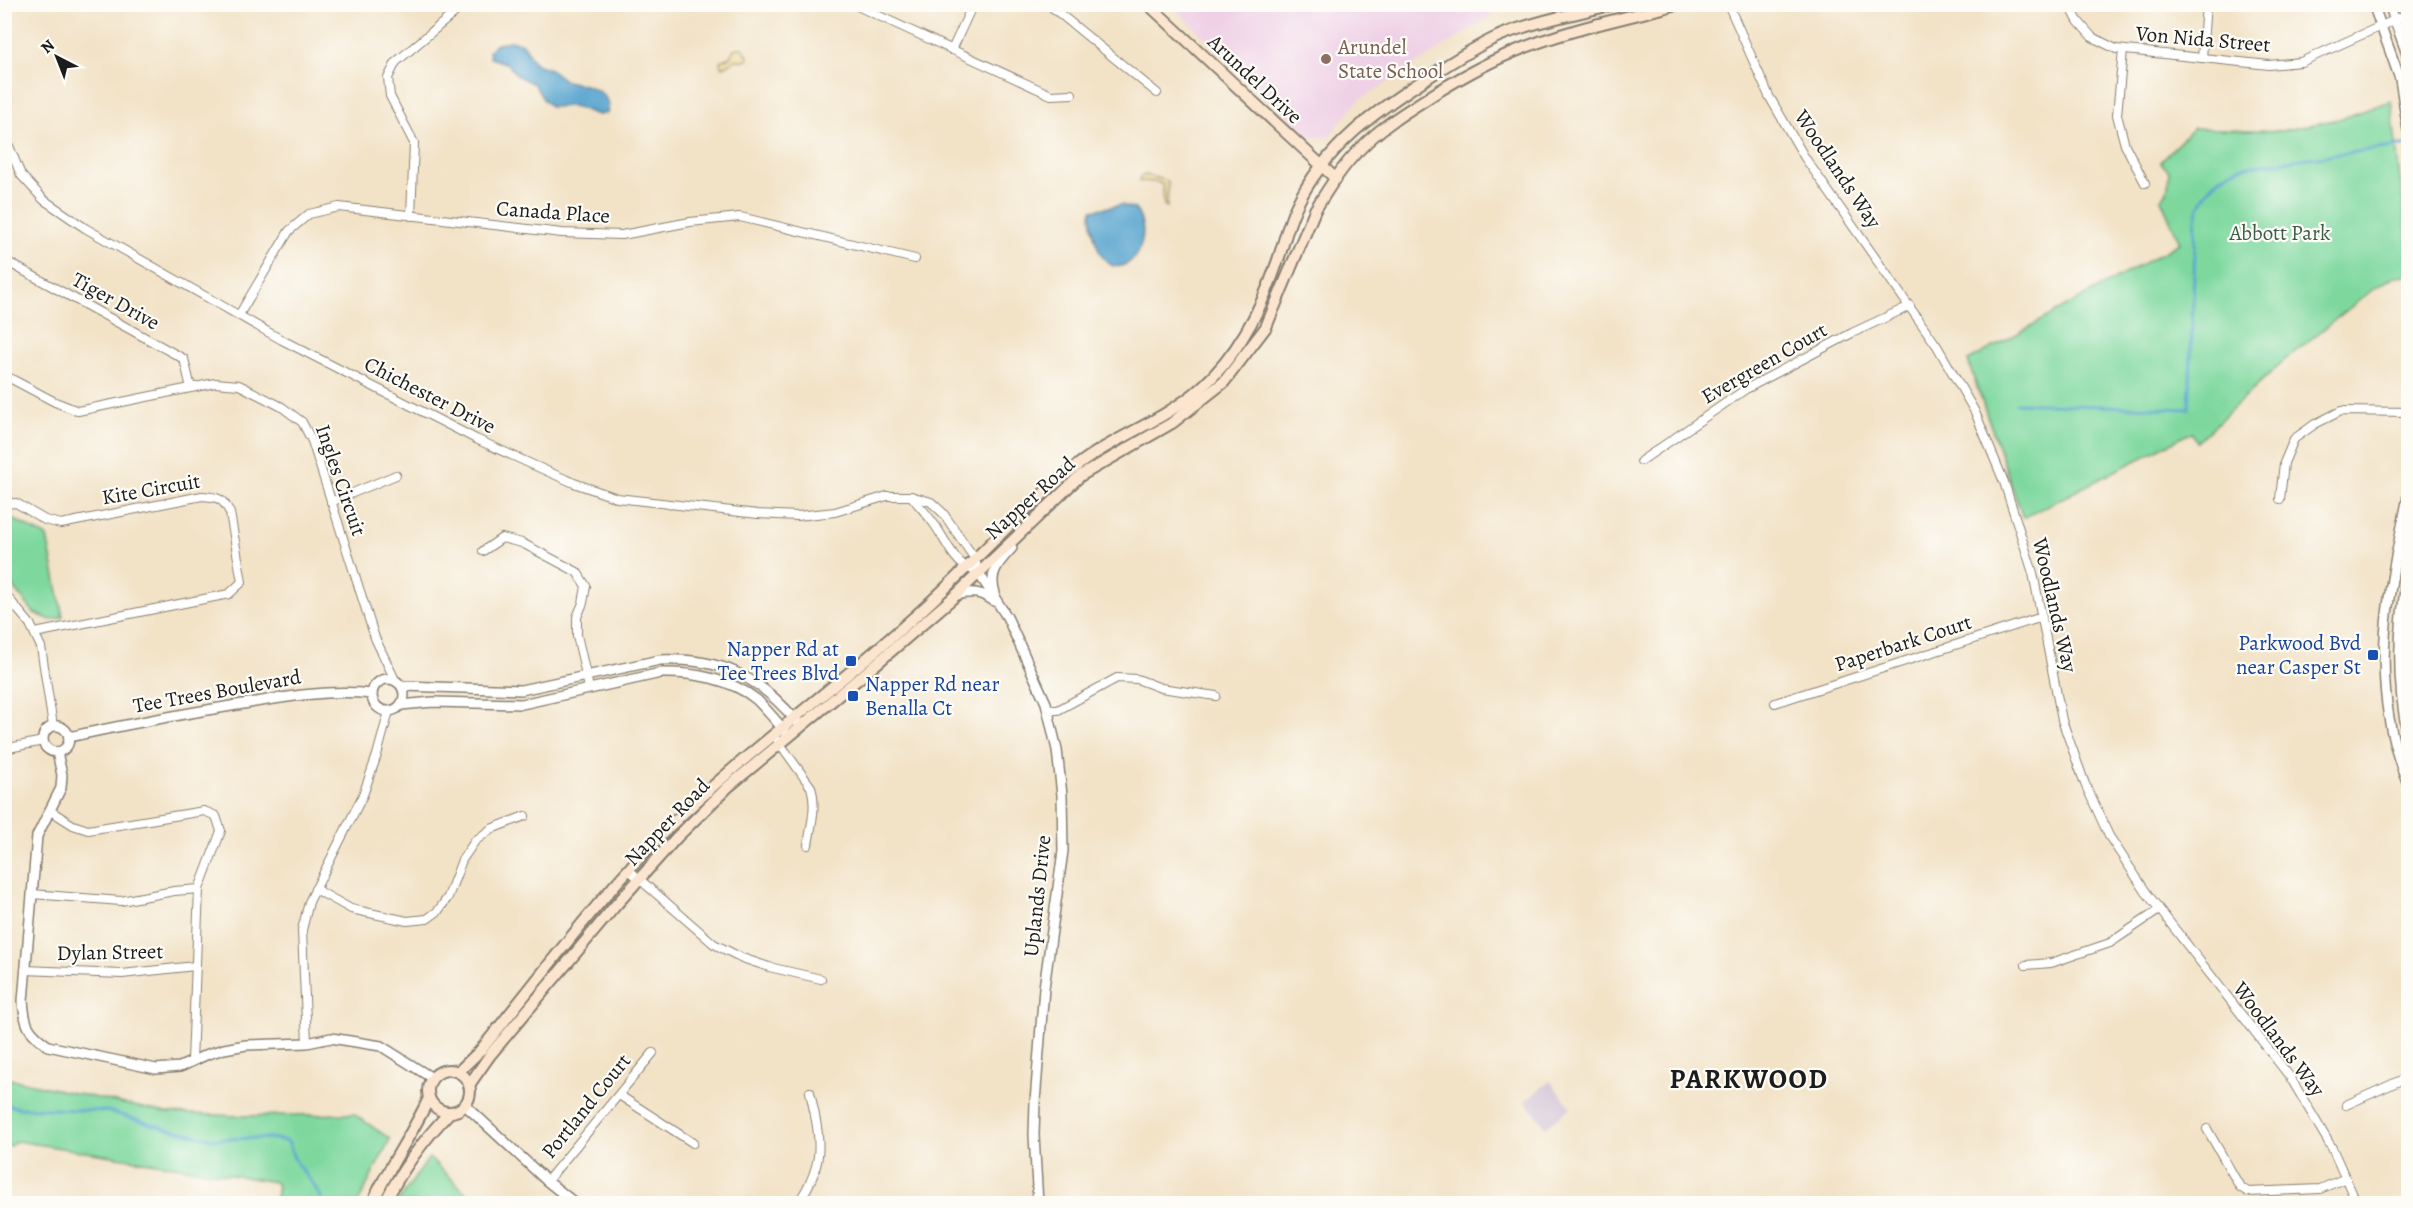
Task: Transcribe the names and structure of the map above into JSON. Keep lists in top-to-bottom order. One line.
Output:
{"streets":{"main road":["Arundel Drive","Napper Road"],"street":["Von Nida Street","Woodlands Way","Canada Place","Tiger Drive","Evergreen Court","Chichester Drive","Ingles Circuit","Kite Circuit","Paperbark Court","Tee Trees Boulevard","Uplands Drive","Dylan Street","Portland Court"]},"crossings":[["Arundel Drive","Napper Road"],["Woodlands Way","Evergreen Court"],["Woodlands Way","Paperbark Court"],["Canada Place","Chichester Drive"],["Tiger Drive","Ingles Circuit"],["Chichester Drive","Napper Road"],["Chichester Drive","Uplands Drive"],["Ingles Circuit","Tee Trees Boulevard"],["Napper Road","Uplands Drive"]],"districts":["PARKWOOD"],"parks":["Abbott Park"],"places":{"other":["Arundel State School"],"transit":["Parkwood Bvd near Casper St","Napper Rd at Tee Trees Blvd","Napper Rd near Benalla Ct"]},"north":"top left"}
